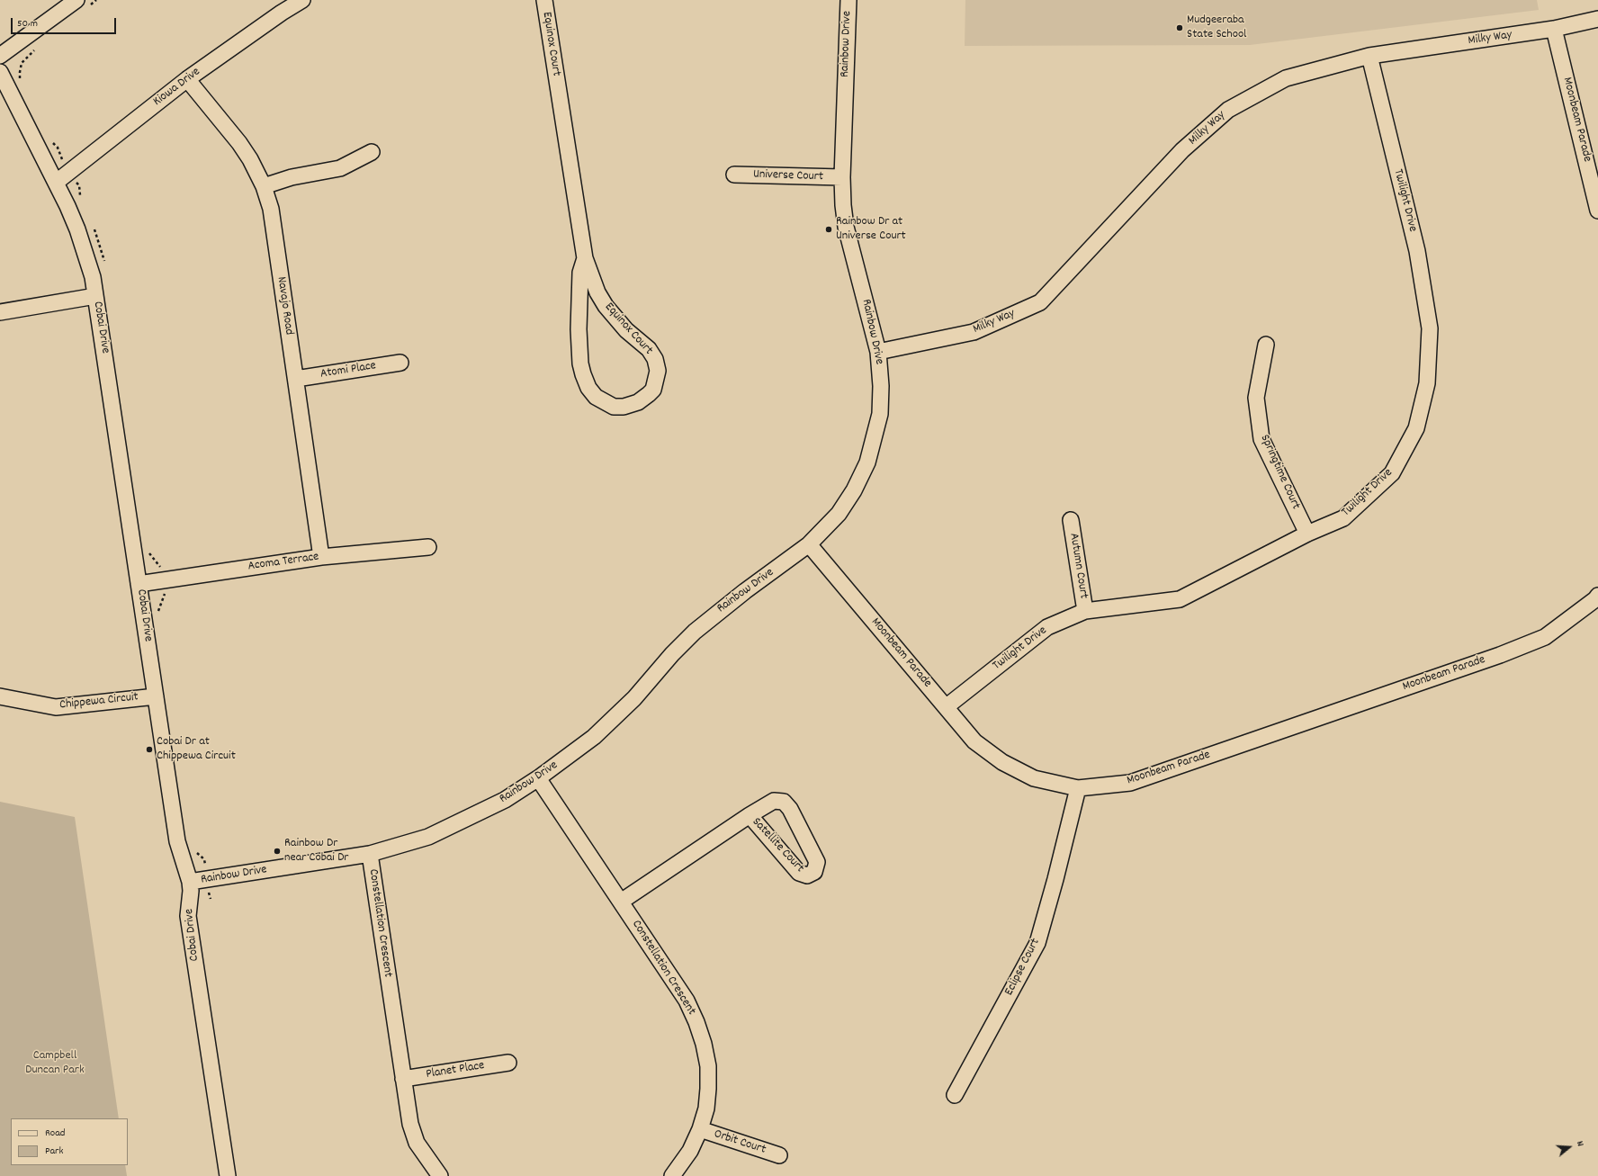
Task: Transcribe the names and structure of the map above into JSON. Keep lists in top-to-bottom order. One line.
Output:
{"streets":{"street":["Milky Way","Equinox Court","Rainbow Drive","Kiowa Drive","Moonbeam Parade","Universe Court","Twilight Drive","Navajo Road","Cobai Drive","Atomi Place","Springtime Court","Acoma Terrace","Autumn Court","Chippewa Circuit","Satellite Court","Constellation Crescent","Eclipse Court","Planet Place","Orbit Court"]},"crossings":[["Milky Way","Rainbow Drive"],["Milky Way","Moonbeam Parade"],["Milky Way","Twilight Drive"],["Rainbow Drive","Moonbeam Parade"],["Rainbow Drive","Universe Court"],["Rainbow Drive","Cobai Drive"],["Rainbow Drive","Constellation Crescent"],["Kiowa Drive","Navajo Road"],["Kiowa Drive","Cobai Drive"],["Moonbeam Parade","Twilight Drive"],["Moonbeam Parade","Eclipse Court"],["Twilight Drive","Springtime Court"],["Twilight Drive","Autumn Court"],["Navajo Road","Atomi Place"],["Navajo Road","Acoma Terrace"],["Cobai Drive","Acoma Terrace"],["Cobai Drive","Chippewa Circuit"],["Satellite Court","Constellation Crescent"],["Constellation Crescent","Planet Place"],["Constellation Crescent","Orbit Court"]],"parks":["Campbell Duncan Park"],"places":["Mudgeeraba State School","Rainbow Dr at Universe Court","Cobai Dr at Chippewa Circuit","Rainbow Dr near Cobai Dr"],"legend":["Road","Park"],"scale_bar":"50 m","north":"right"}
